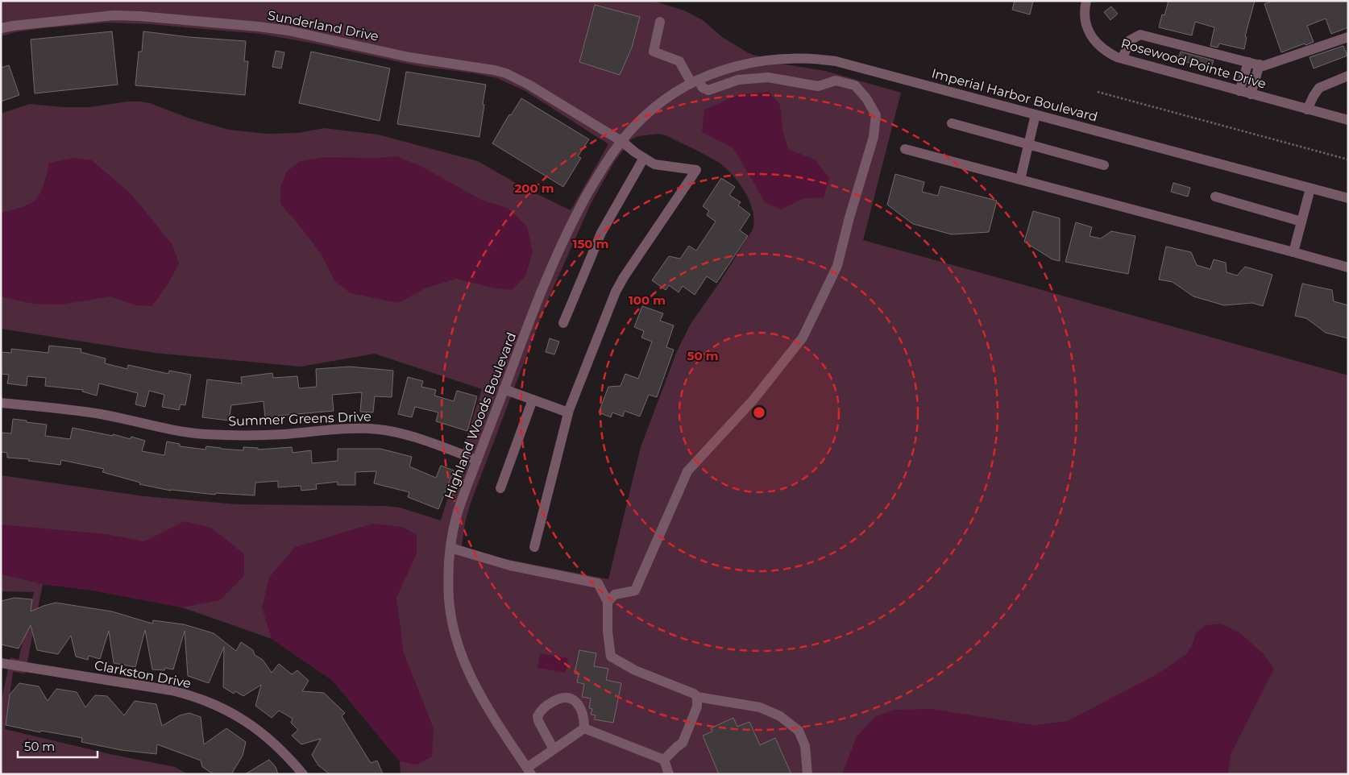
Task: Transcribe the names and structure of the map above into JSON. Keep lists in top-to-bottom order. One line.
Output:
{"streets":{"street":["Sunderland Drive","Rosewood Pointe Drive","Imperial Harbor Boulevard","Highland Woods Boulevard","Summer Greens Drive","Clarkston Drive"]},"crossings":[["Sunderland Drive","Highland Woods Boulevard"],["Imperial Harbor Boulevard","Highland Woods Boulevard"],["Highland Woods Boulevard","Summer Greens Drive"]],"scale_bar":"50 m","rings":["200 m","150 m","100 m","50 m"]}
